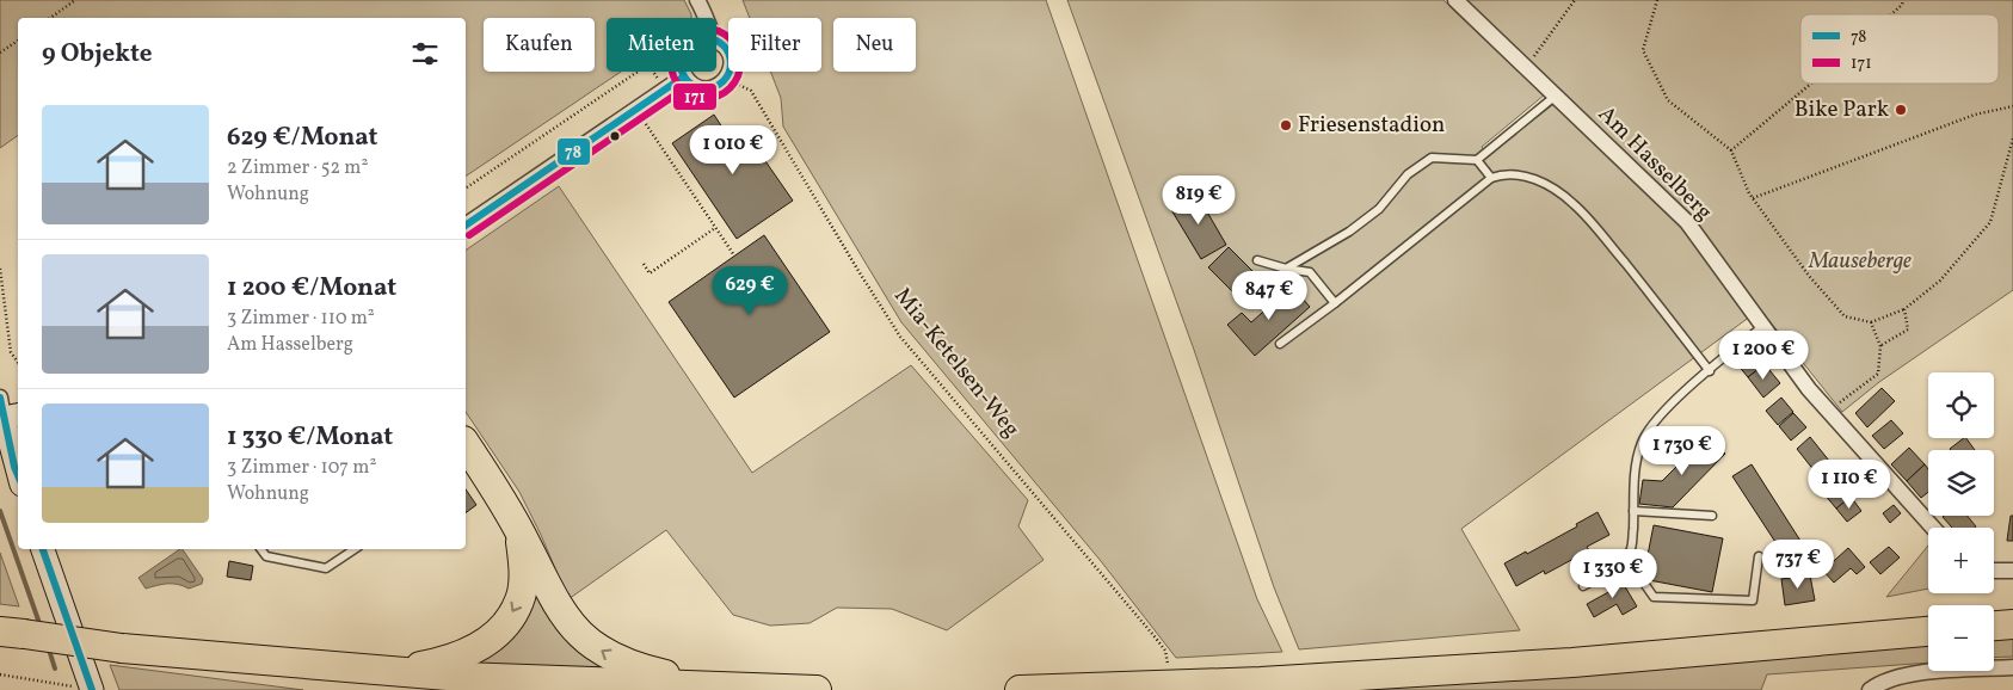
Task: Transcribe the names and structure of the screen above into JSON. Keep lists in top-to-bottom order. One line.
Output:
{"streets":{"street":["Am Hasselberg"],"path":["Mia-Ketelsen-Weg"]},"parks":["Mauseberge"],"places":["Bike Park","Friesenstadion"],"lines":["transit line 171","transit line 78"],"legend":["78","171"],"page":{"chip":["Kaufen","Mieten","Filter","Neu"],"heading":"9 Objekte","list":[{"name":"629 €/Monat","note":"2 Zimmer · 52 m² · Wohnung"},{"name":"1 200 €/Monat","note":"3 Zimmer · 110 m² · Am Hasselberg"},{"name":"1 330 €/Monat","note":"3 Zimmer · 107 m² · Wohnung"}],"price":["1 010 €","819 €","629 €","847 €","1 200 €","1 730 €","1 110 €","737 €","1 330 €"],"map_buttons":["+","−"]}}
